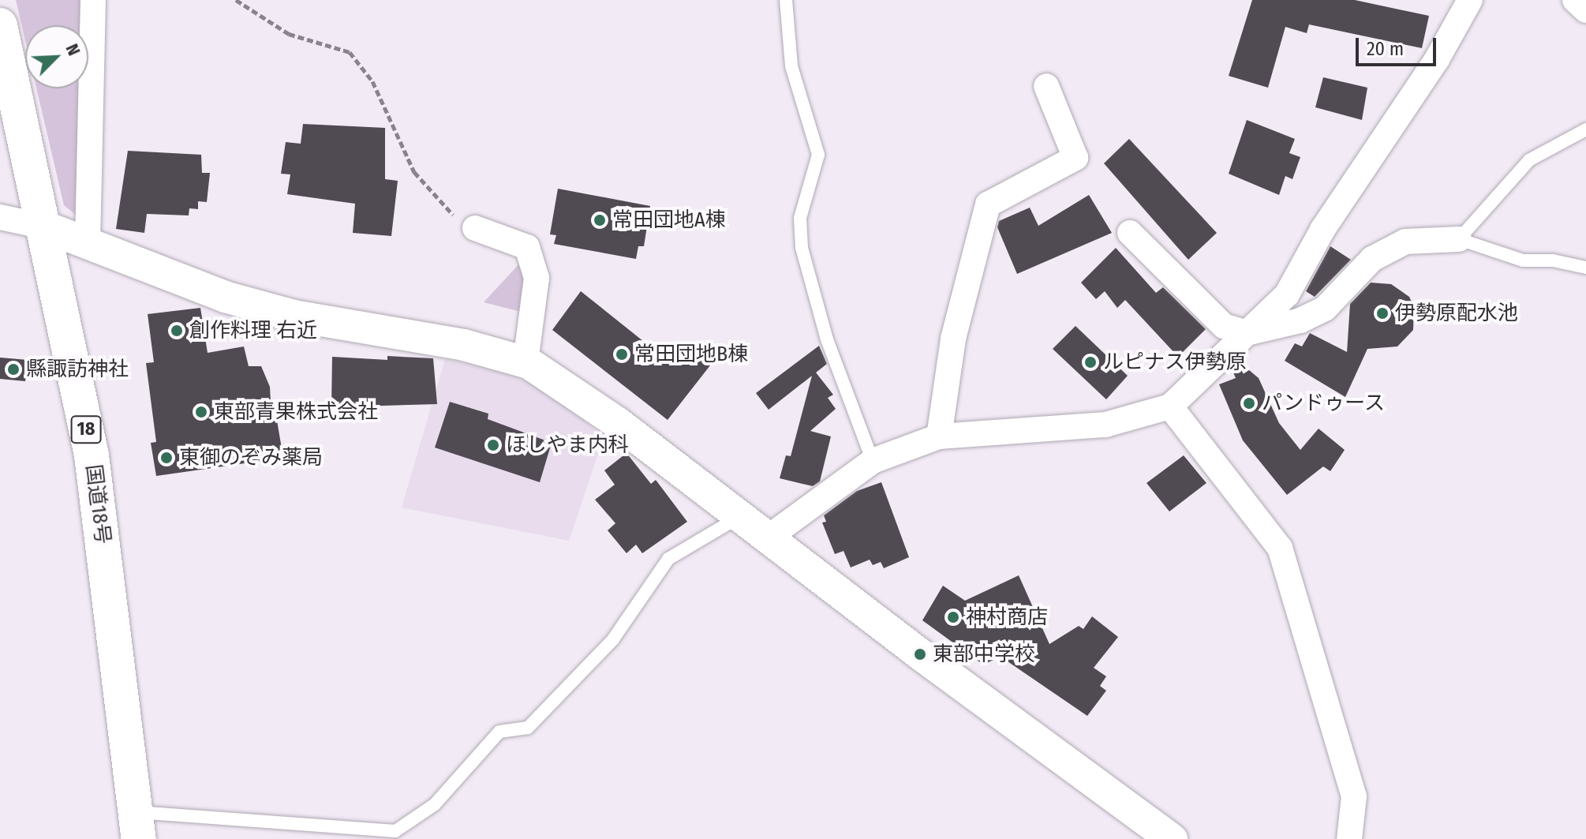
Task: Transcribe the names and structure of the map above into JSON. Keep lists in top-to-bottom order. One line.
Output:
{"streets":{"highway":["18","国道18号"]},"places":["常田団地A棟","伊勢原配水池","創作料理 右近","常田団地B棟","ルピナス伊勢原","縣諏訪神社","パンドゥース","東部青果株式会社","ほしやま内科","東御のぞみ薬局","神村商店","東部中学校"],"scale_bar":"20 m","north":"top right"}
